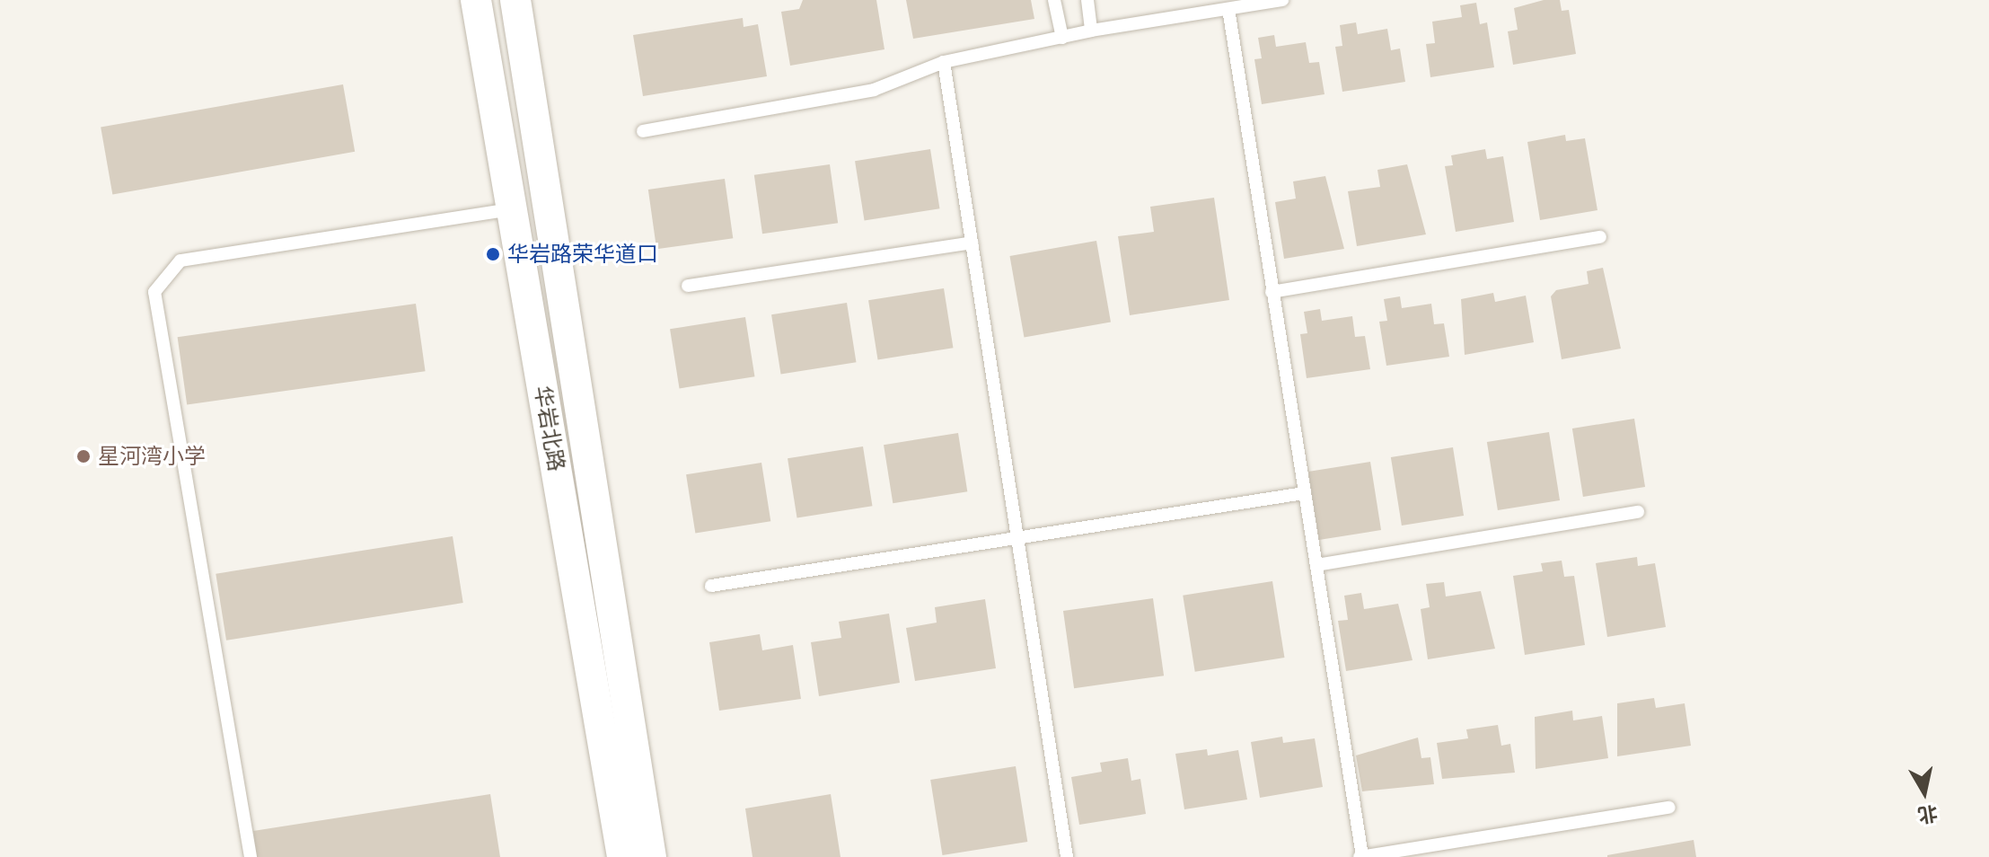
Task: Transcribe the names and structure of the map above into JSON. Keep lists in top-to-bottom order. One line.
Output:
{"streets":{"street":["华岩北路"]},"places":["华岩路荣华道口","星河湾小学"],"north":"bottom"}
